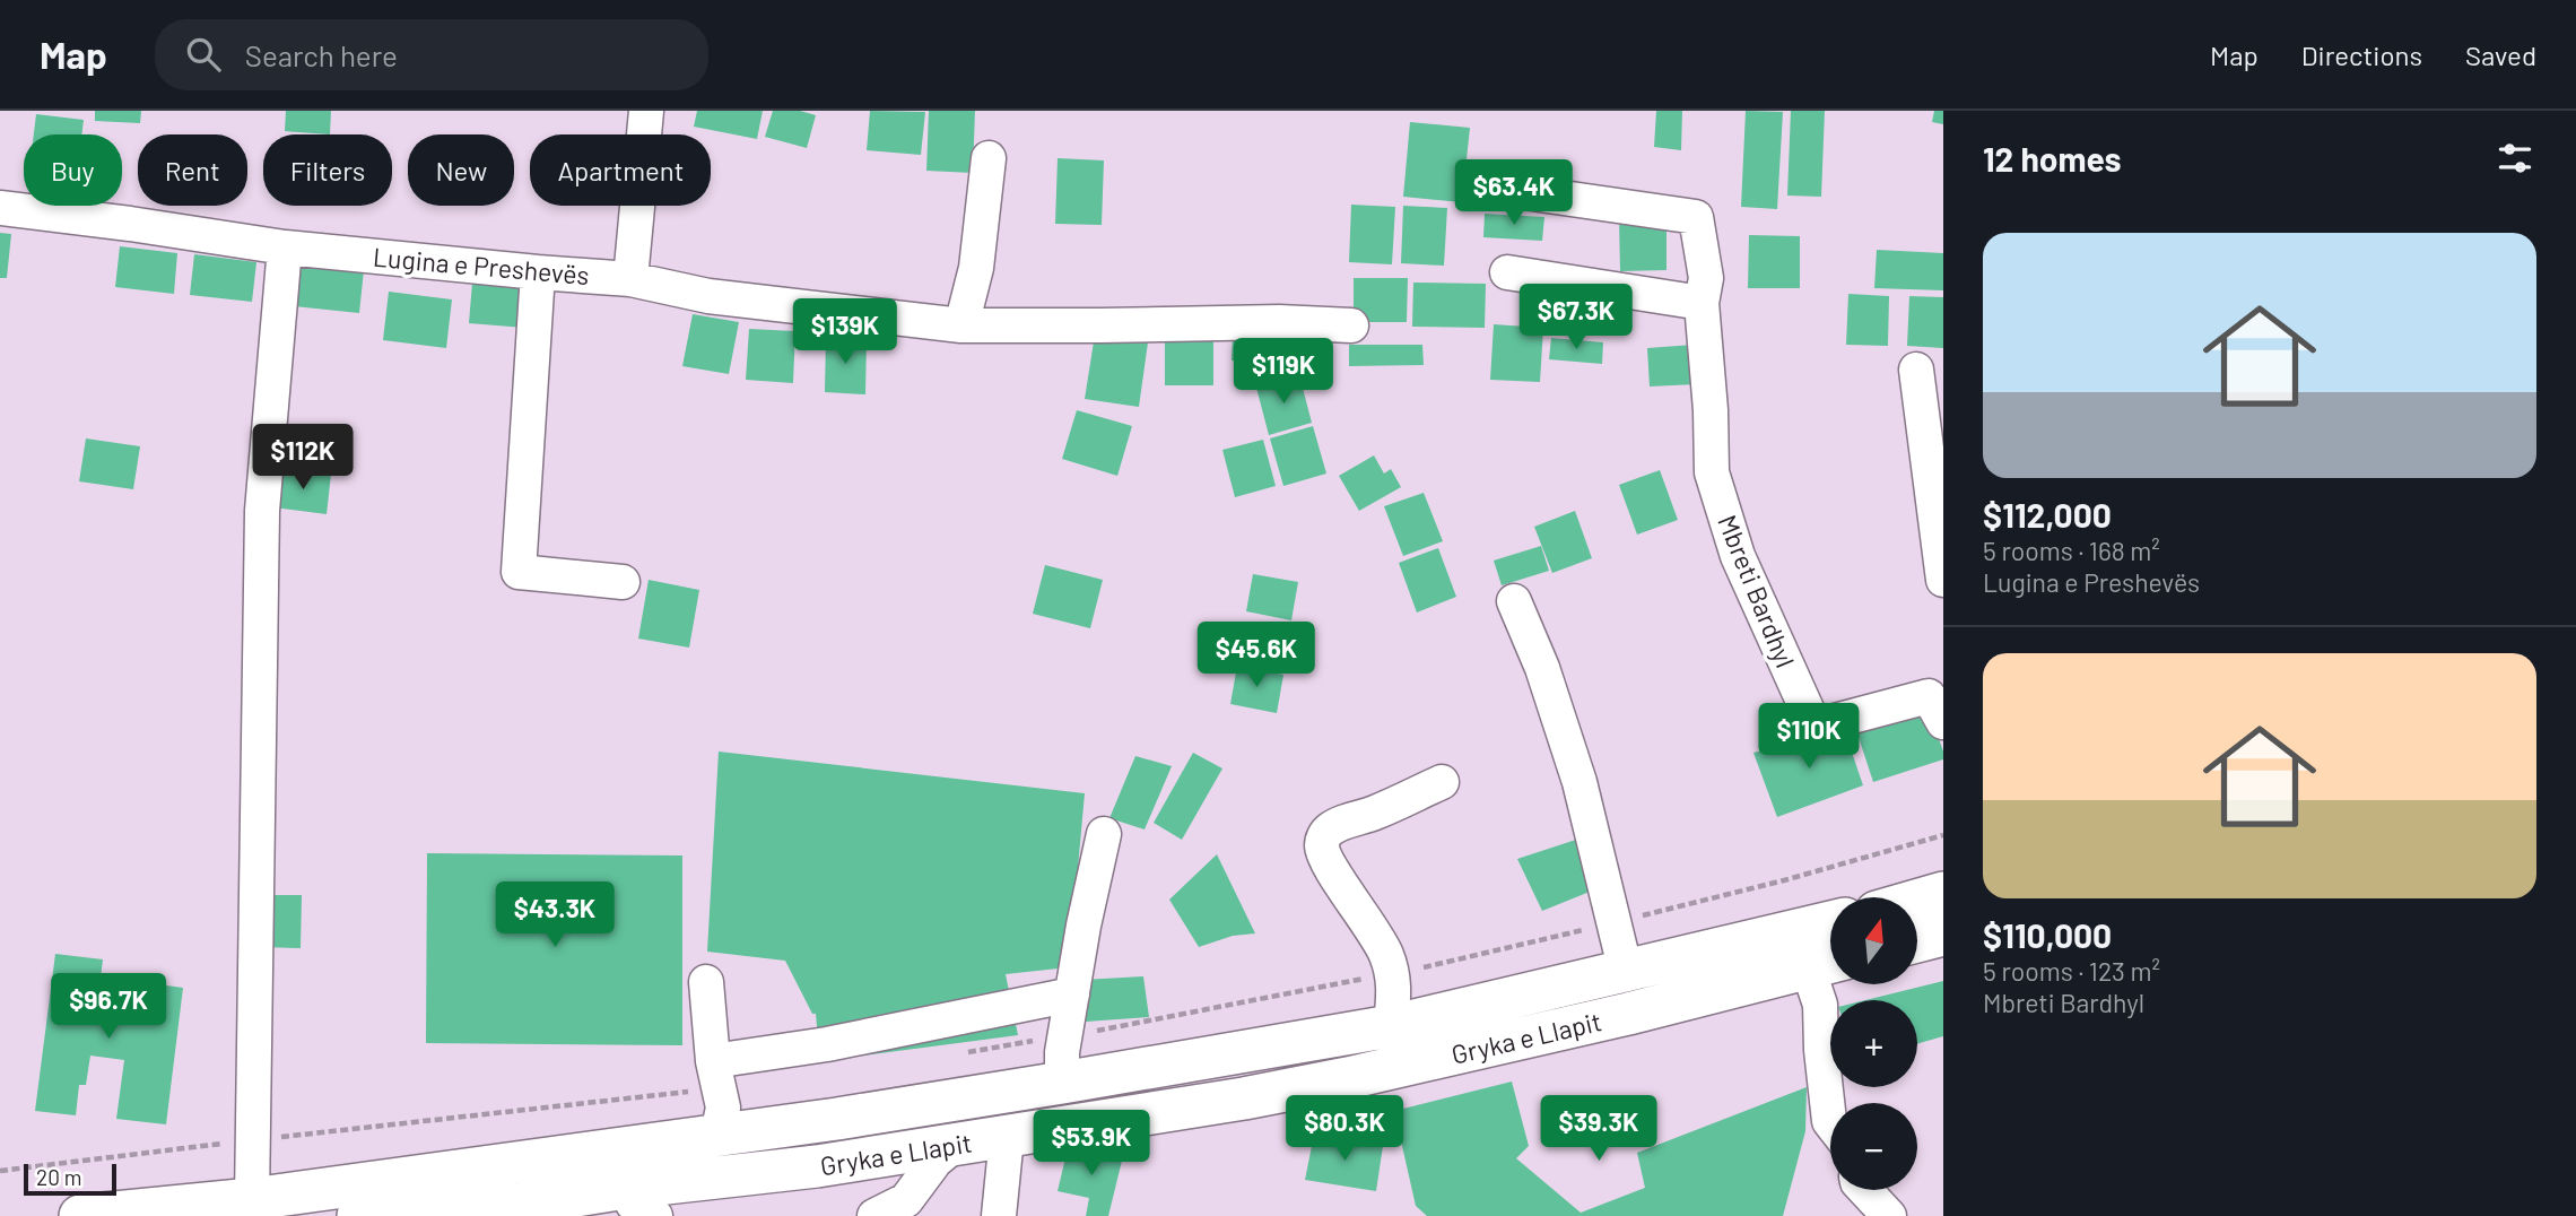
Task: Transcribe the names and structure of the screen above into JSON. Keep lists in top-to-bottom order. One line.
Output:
{"streets":{"main road":["Gryka e Llapit"],"street":["Lugina e Preshevës","Mbreti Bardhyl"]},"scale_bar":"20 m","north":"top","page":{"header":"Map","search":"Search here","nav":["Map","Directions","Saved"],"heading":"12 homes","chip":["Buy","Rent","Filters","New","Apartment"],"price":["$63.4K","$67.3K","$139K","$119K","$112K","$45.6K","$110K","$43.3K","$96.7K","$80.3K","$39.3K","$53.9K"],"list":[{"name":"$112,000","note":"5 rooms · 168 m² · Lugina e Preshevës"},{"name":"$110,000","note":"5 rooms · 123 m² · Mbreti Bardhyl"}],"map_buttons":["+","−"],"scale":"20 m"}}
